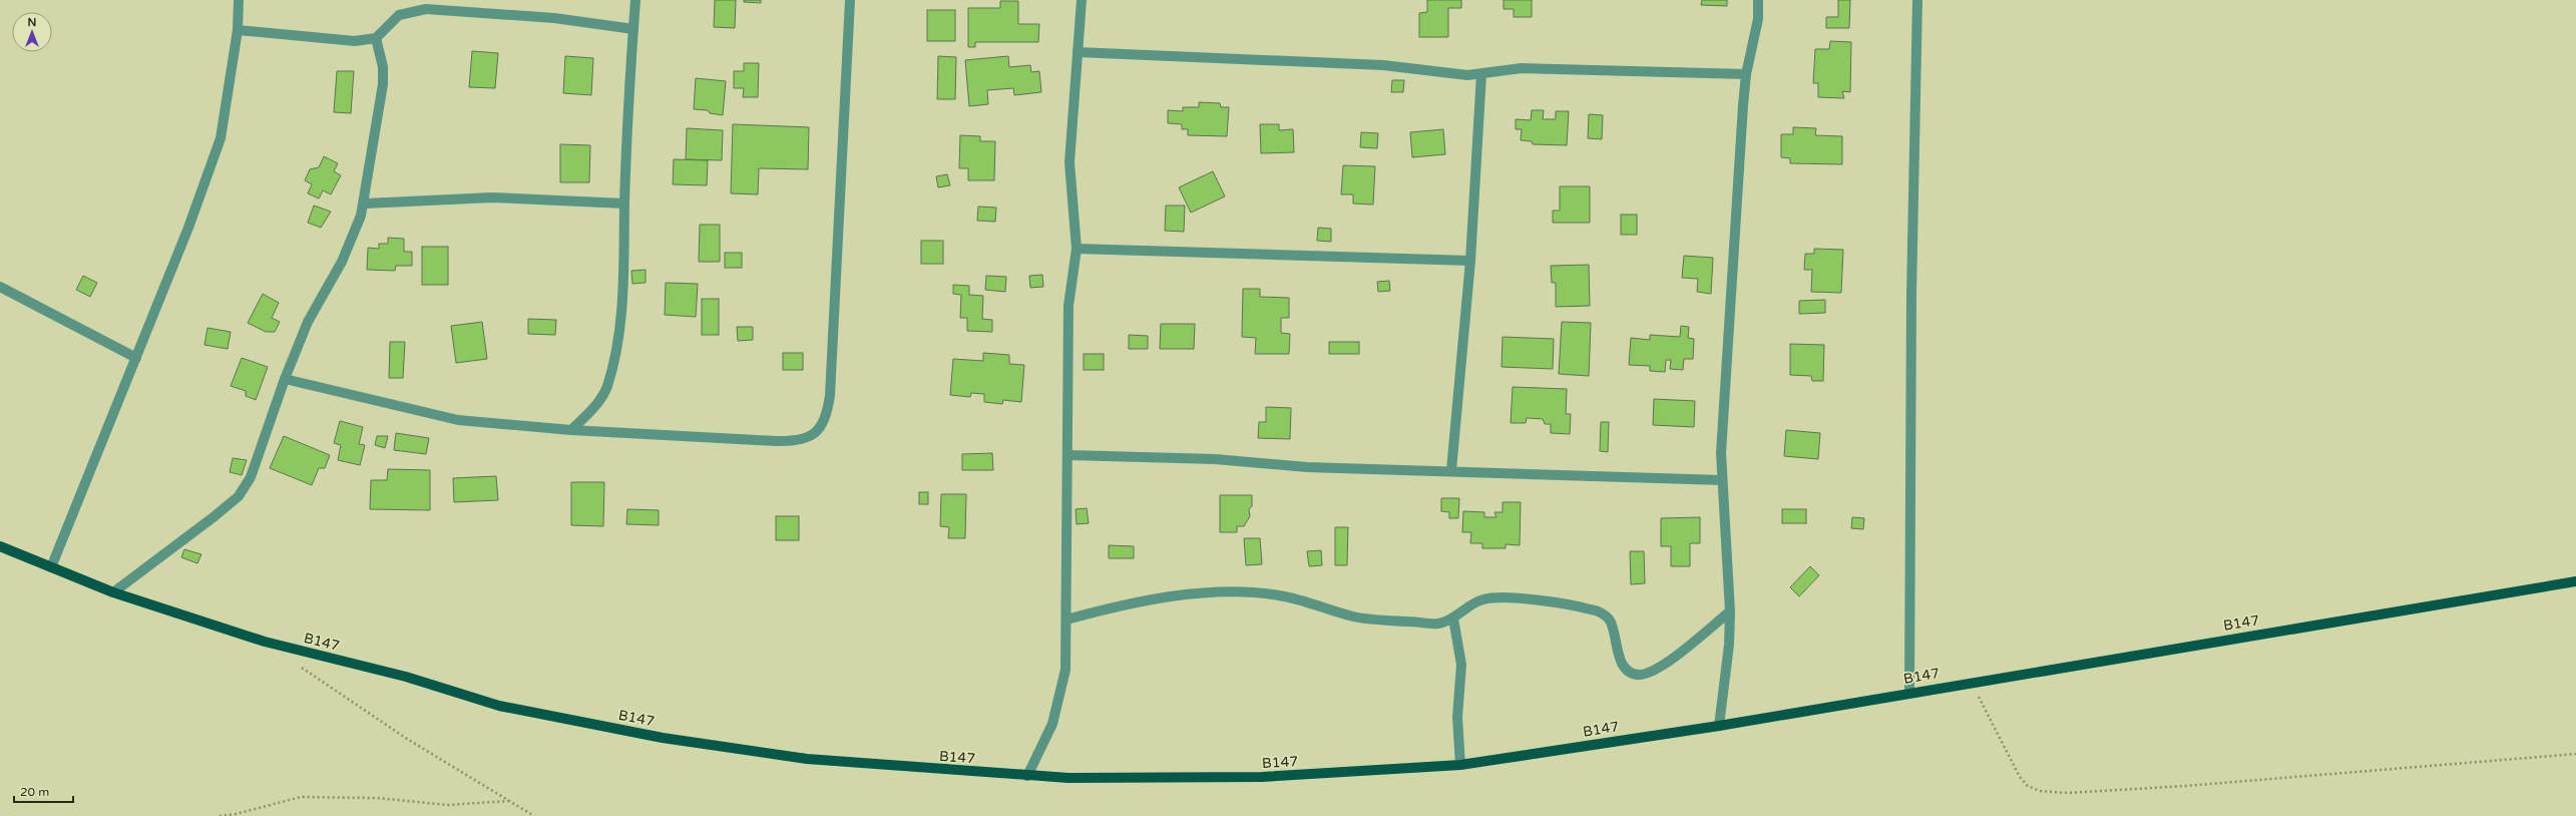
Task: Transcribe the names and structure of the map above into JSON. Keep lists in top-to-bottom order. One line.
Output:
{"streets":{"main road":["B147"]},"scale_bar":"20 m","north":"top"}
